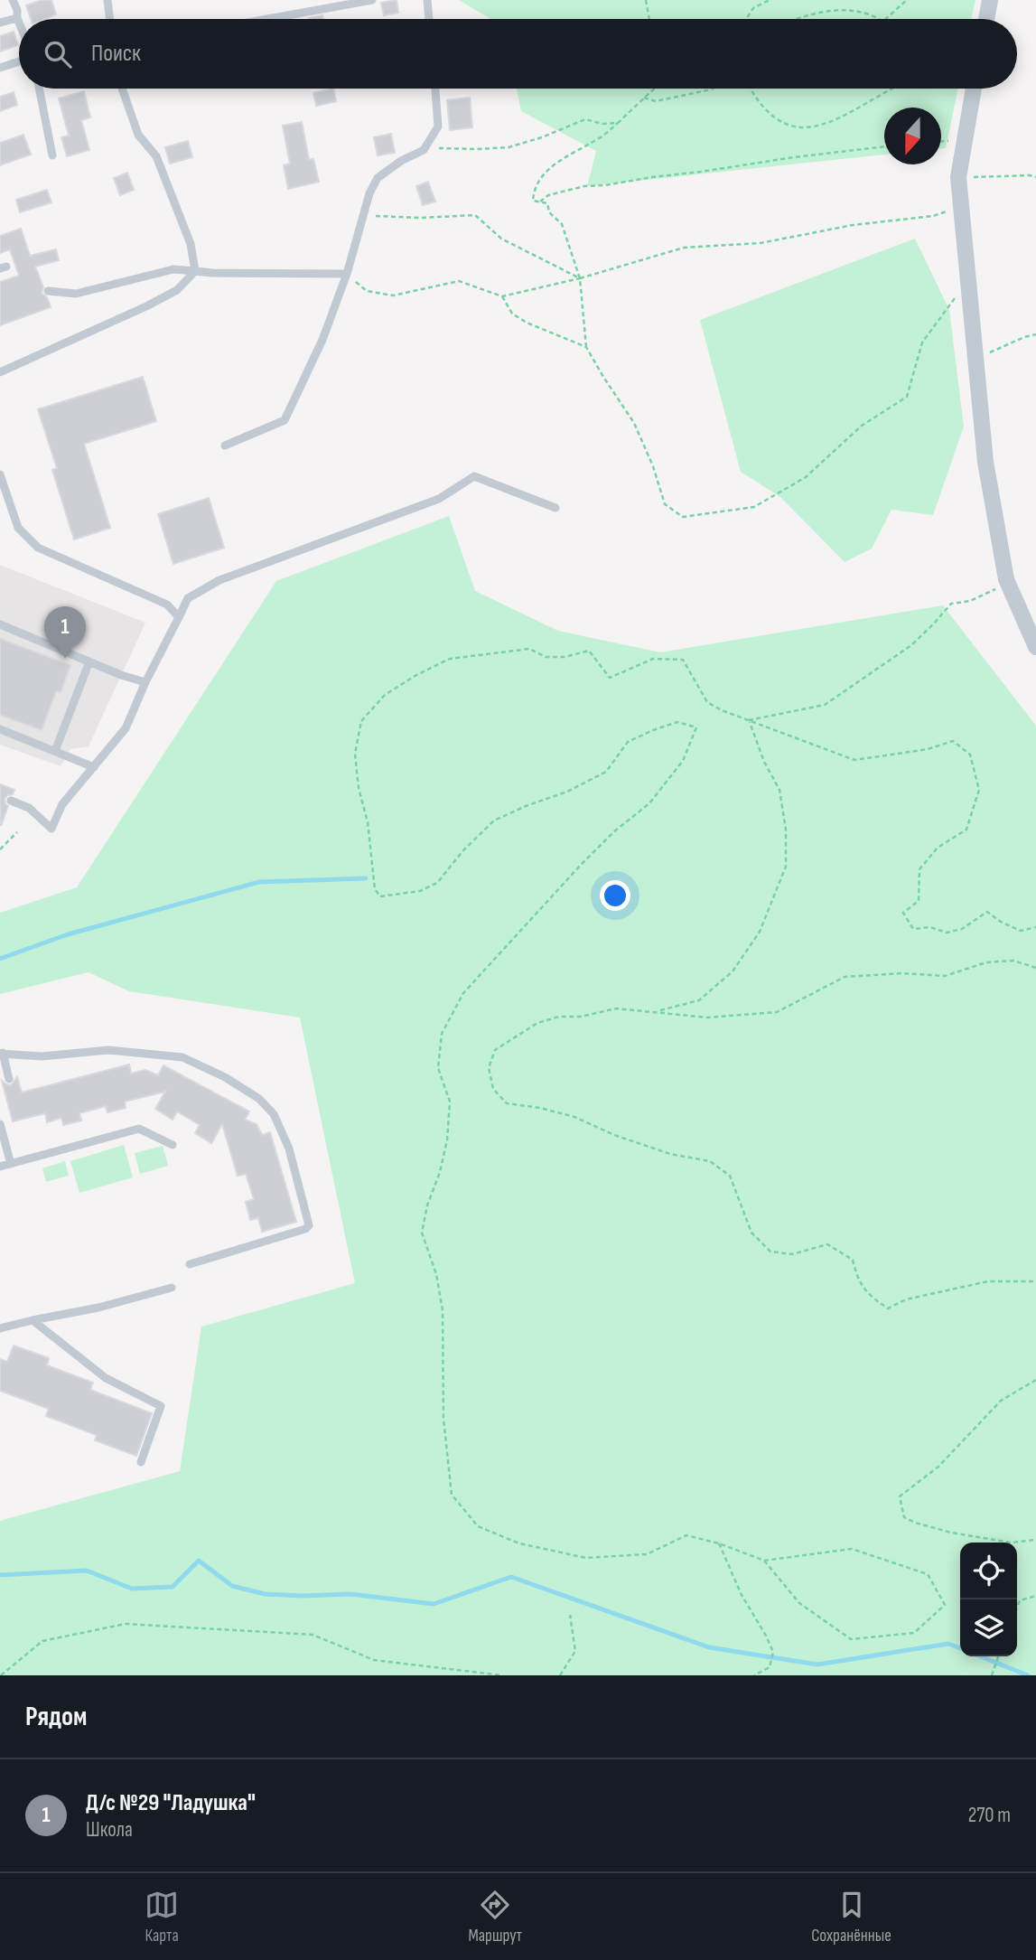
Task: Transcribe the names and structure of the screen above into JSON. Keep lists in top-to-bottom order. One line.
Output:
{"north":"bottom","page":{"search":"Поиск","pins":"1","heading":"Рядом","list":[{"mark":"1","name":"Д/с №29 \"Ладушка\"","note":"Школа","value":"270 m"}],"nav":["Карта","Маршрут","Сохранённые"]}}
